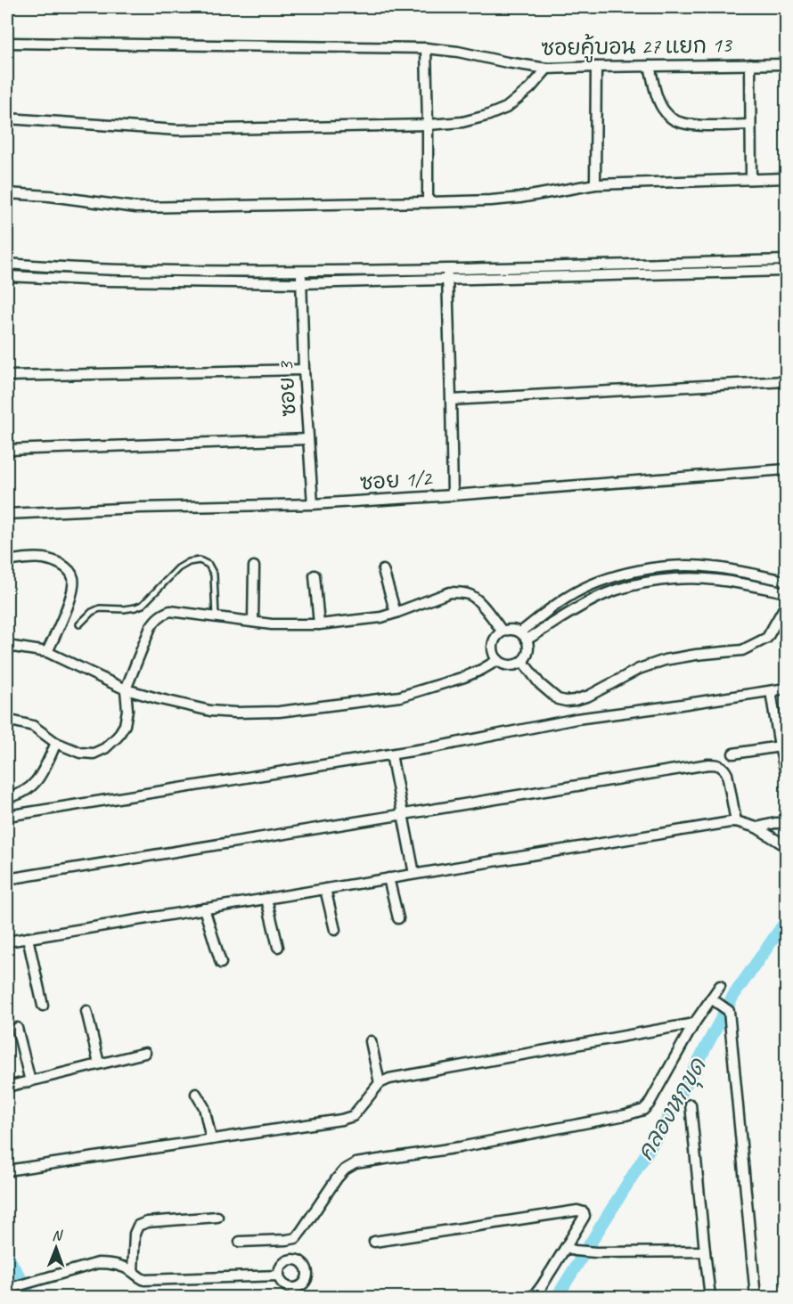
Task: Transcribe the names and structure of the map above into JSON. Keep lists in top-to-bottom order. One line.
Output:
{"streets":{"street":["ซอยคู้บอน 27 แยก 13","ซอย 3","ซอย 1/2"]},"crossings":[["ซอย 3","ซอย 1/2"]],"water":["คลองหกขุด"],"north":"top"}
